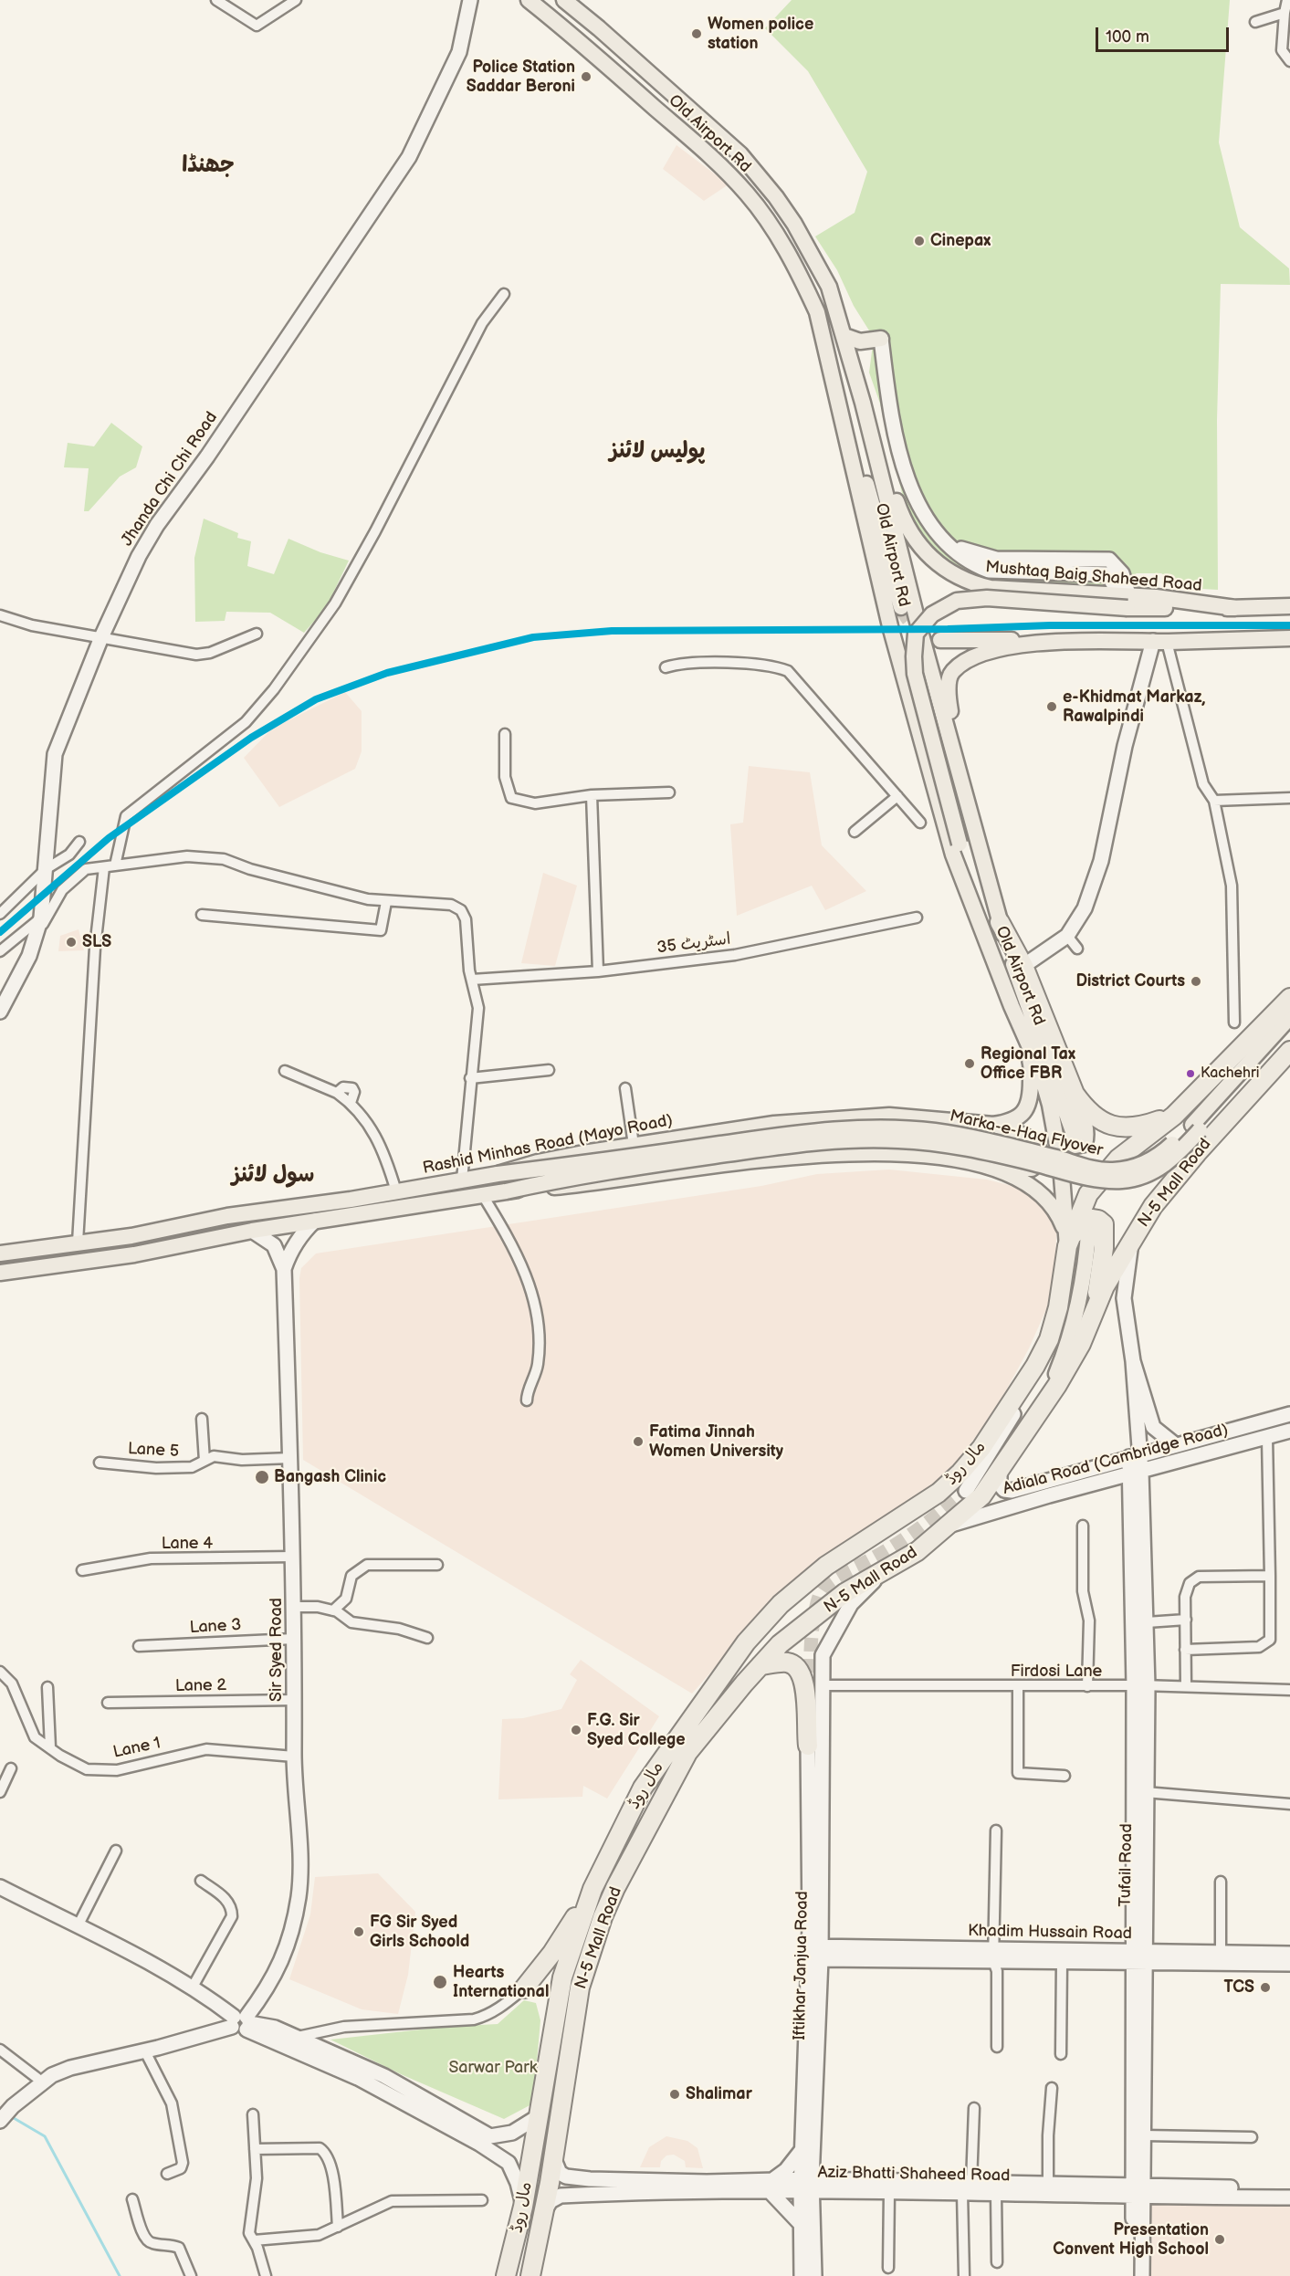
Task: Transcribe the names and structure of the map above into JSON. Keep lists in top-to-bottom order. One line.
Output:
{"streets":{"highway":["N-5 Mall Road","مال روڈ"],"main road":["Old Airport Rd","Jhanda Chi Chi Road","Mushtaq Baig Shaheed Road","Marka-e-Haq Flyover","Rashid Minhas Road (Mayo Road)","Adiala Road (Cambridge Road)","Sir Syed Road","Tufail Road","Khadim Hussain Road","Iftikhar Janjua Road","Aziz Bhatti Shaheed Road"],"street":["اسٹریٹ 35","Lane 5","Lane 4","Lane 3","Firdosi Lane","Lane 2","Lane 1"]},"crossings":[["Old Airport Rd","Mushtaq Baig Shaheed Road"],["Old Airport Rd","Rashid Minhas Road (Mayo Road)"],["Old Airport Rd","مال روڈ"],["Marka-e-Haq Flyover","Rashid Minhas Road (Mayo Road)"],["N-5 Mall Road","Adiala Road (Cambridge Road)"],["N-5 Mall Road","مال روڈ"],["N-5 Mall Road","Iftikhar Janjua Road"],["N-5 Mall Road","Aziz Bhatti Shaheed Road"],["Lane 5","Sir Syed Road"],["Adiala Road (Cambridge Road)","Tufail Road"],["مال روڈ","Aziz Bhatti Shaheed Road"],["Lane 4","Sir Syed Road"],["Lane 3","Sir Syed Road"],["Sir Syed Road","Lane 2"],["Sir Syed Road","Lane 1"],["Firdosi Lane","Tufail Road"],["Firdosi Lane","Iftikhar Janjua Road"],["Tufail Road","Khadim Hussain Road"],["Tufail Road","Aziz Bhatti Shaheed Road"],["Khadim Hussain Road","Iftikhar Janjua Road"],["Iftikhar Janjua Road","Aziz Bhatti Shaheed Road"]],"districts":["جھنڈا","پولیس لائنز","سول لائنز"],"parks":["Sarwar Park"],"places":["Women police station","Police Station Saddar Beroni","Cinepax","e-Khidmat Markaz, Rawalpindi","SLS","District Courts","Regional Tax Office FBR","Kachehri","Fatima Jinnah Women University","Bangash Clinic","F.G. Sir Syed College","FG Sir Syed Girls Schoold","Hearts International","TCS","Shalimar","Presentation Convent High School"],"scale_bar":"100 m"}
